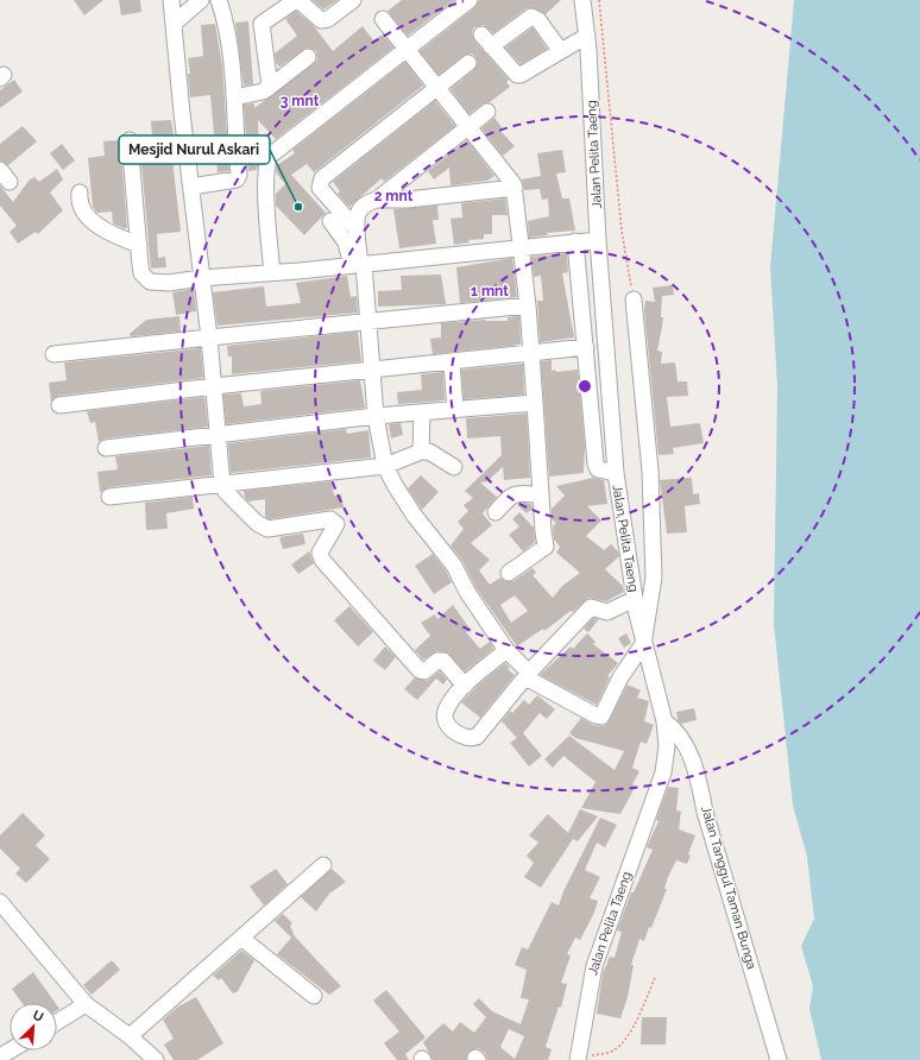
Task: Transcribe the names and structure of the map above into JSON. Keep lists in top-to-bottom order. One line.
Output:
{"streets":{"street":["Jalan Pelita Taeng","Jalan Tanggul Taman Bunga"]},"crossings":[["Jalan Pelita Taeng","Jalan Tanggul Taman Bunga"]],"places":["Mesjid Nurul Askari"],"north":"top right","rings":["3 mnt","2 mnt","1 mnt"]}
